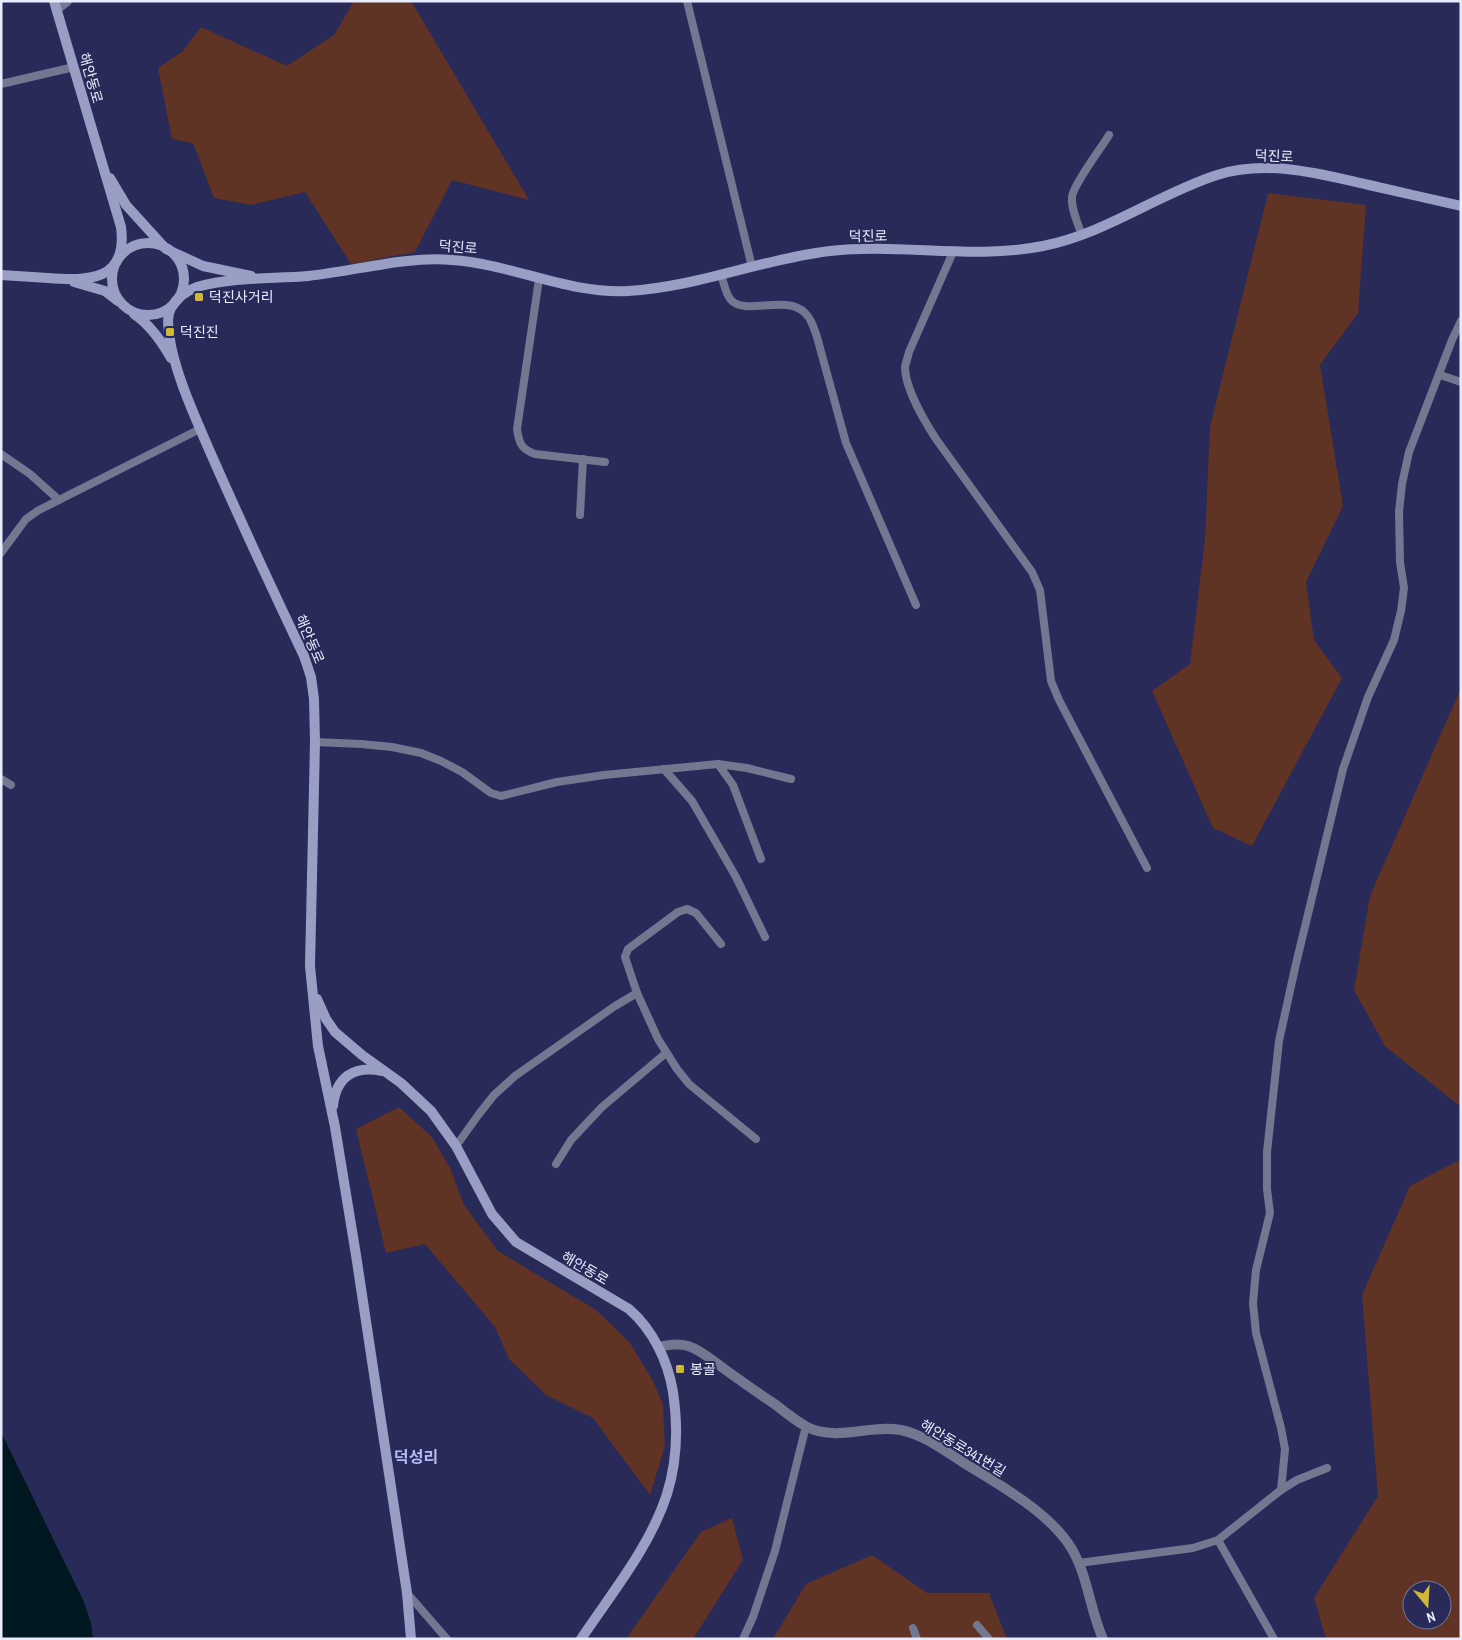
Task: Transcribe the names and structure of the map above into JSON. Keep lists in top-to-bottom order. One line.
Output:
{"streets":{"street":["해안동로","덕진로","해안동로341번길"]},"crossings":[["해안동로","덕진로"],["해안동로","해안동로341번길"]],"districts":["덕성리"],"places":{"transit":["덕진사거리","덕진진","봉골"]},"north":"bottom"}
